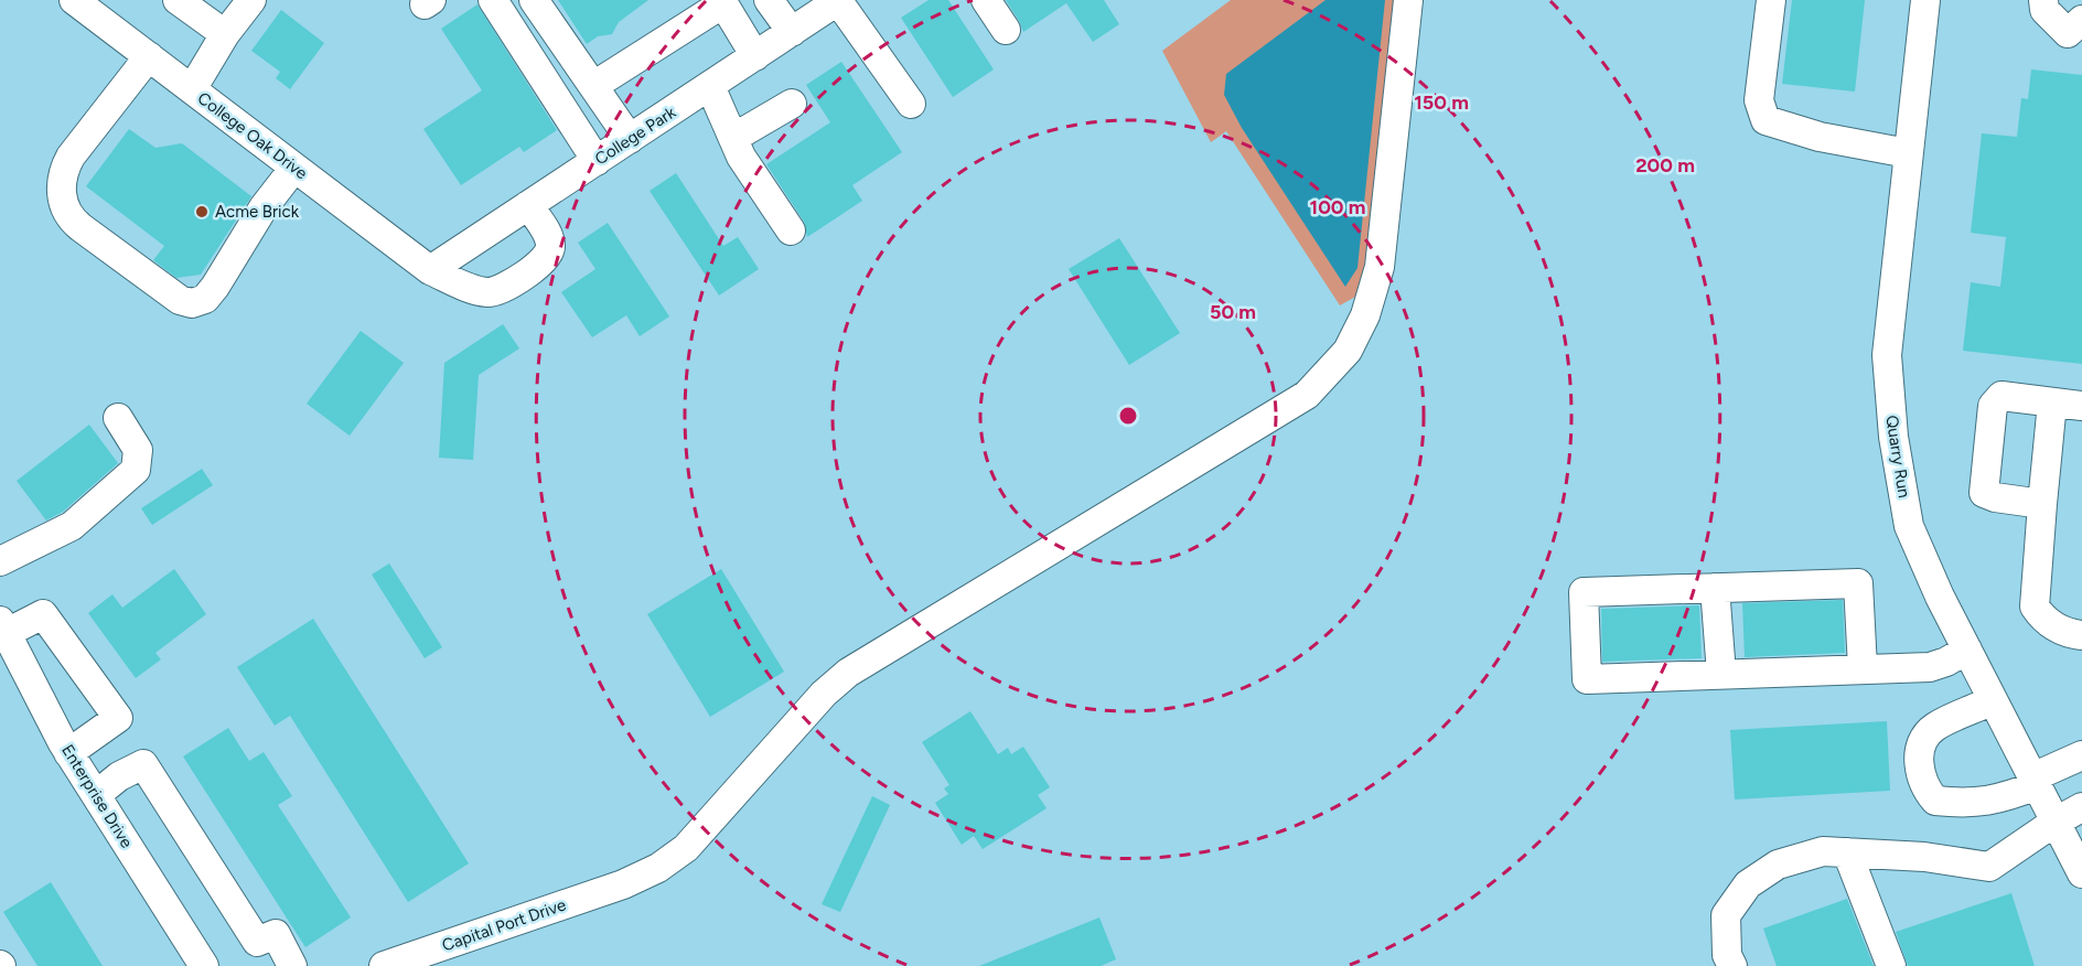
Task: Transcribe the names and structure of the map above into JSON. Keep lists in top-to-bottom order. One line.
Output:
{"streets":{"street":["College Oak Drive","College Park","Quarry Run","Enterprise Drive","Capital Port Drive"]},"crossings":[["College Oak Drive","College Park"]],"places":["Acme Brick"],"rings":["150 m","200 m","100 m","50 m"]}
